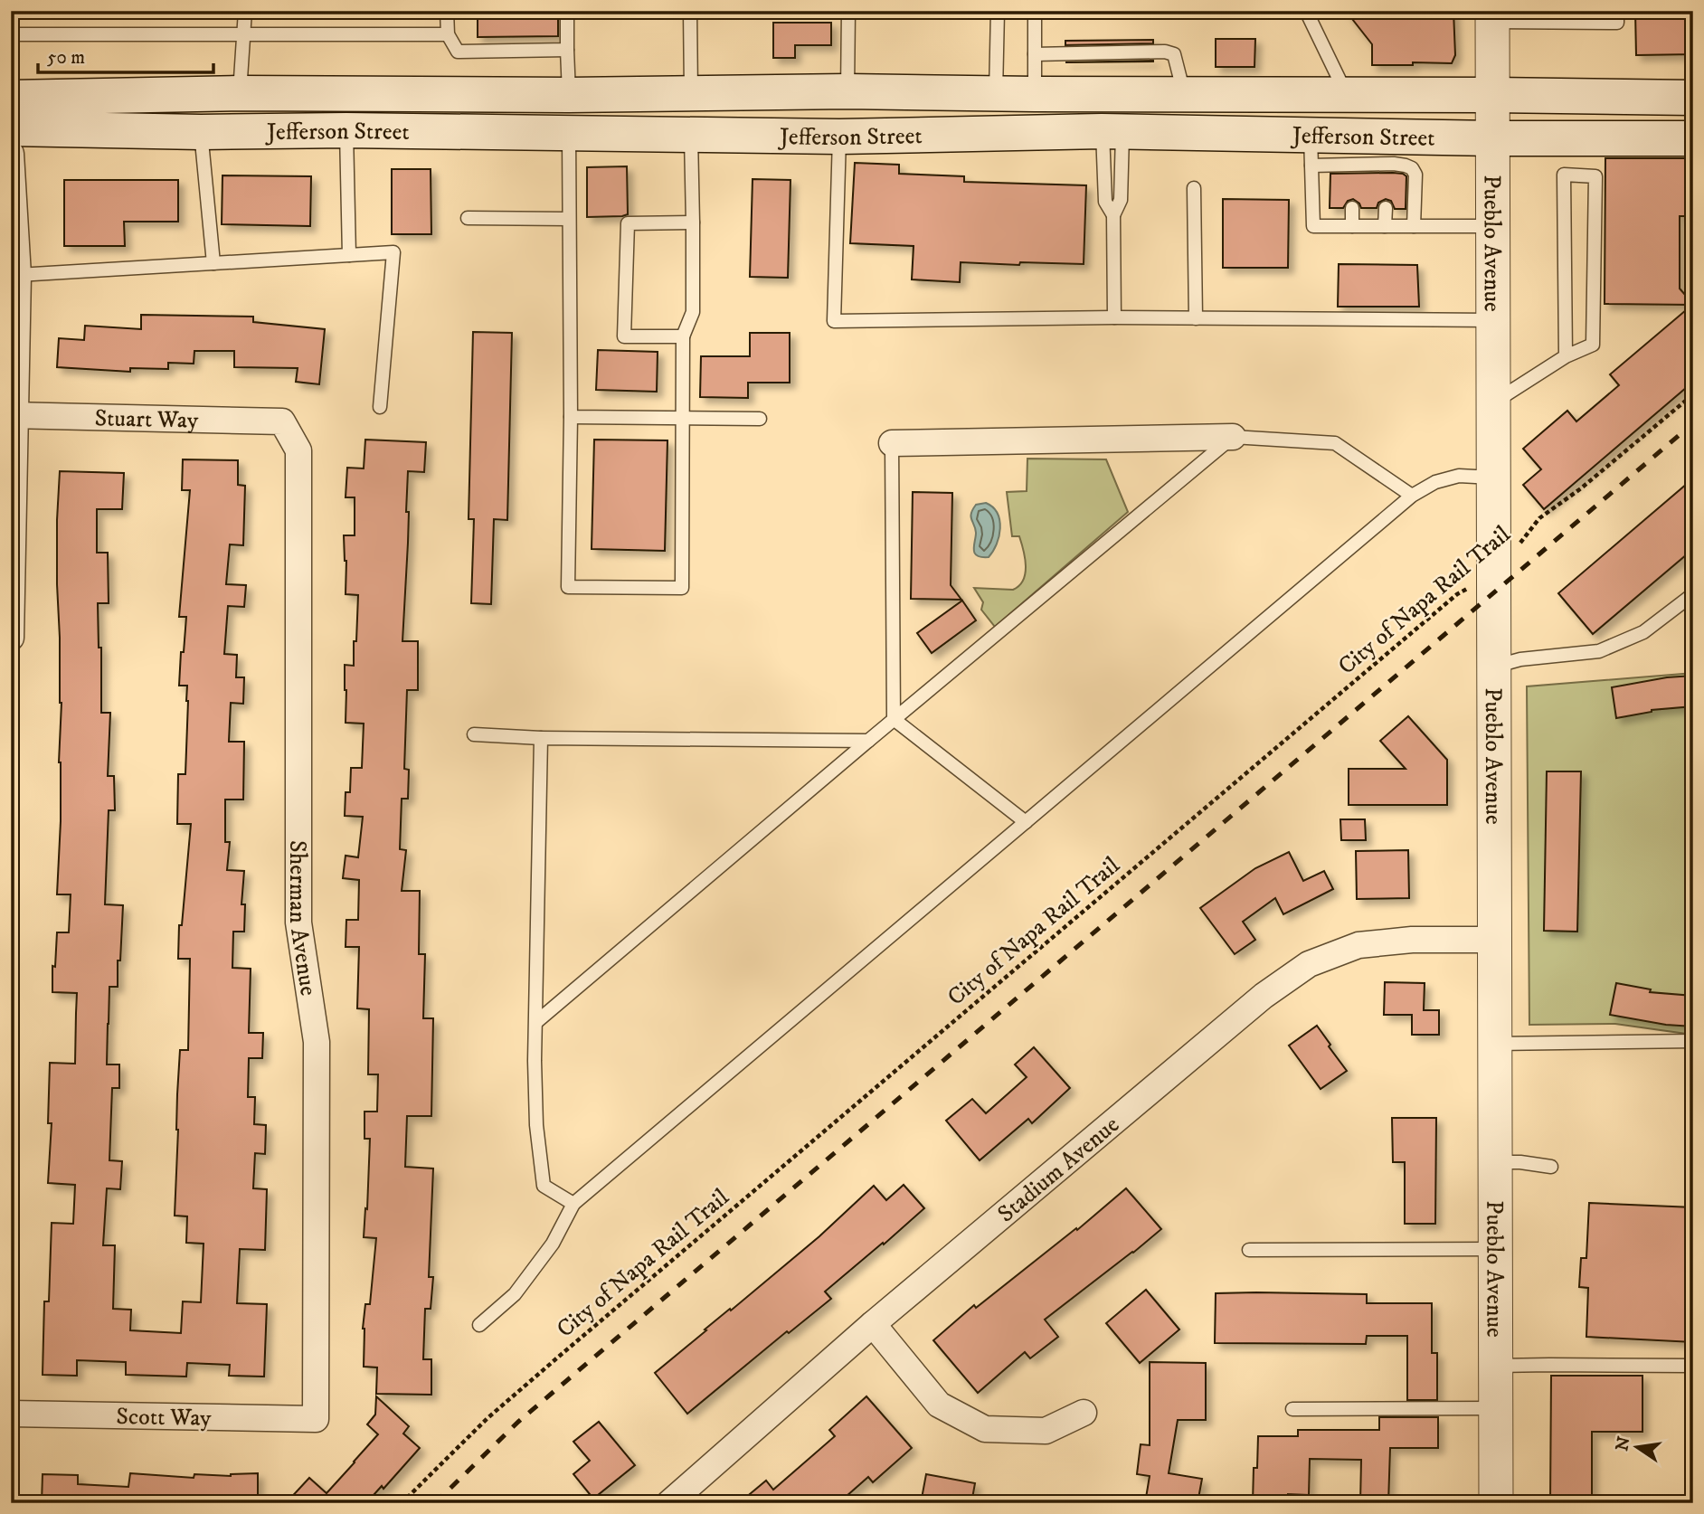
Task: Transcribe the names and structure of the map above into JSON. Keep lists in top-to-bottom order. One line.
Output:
{"streets":{"main road":["Jefferson Street"],"street":["Pueblo Avenue","Stuart Way","Sherman Avenue","Stadium Avenue","Scott Way"],"path":["City of Napa Rail Trail"]},"crossings":[["Jefferson Street","Pueblo Avenue"],["Pueblo Avenue","City of Napa Rail Trail"],["Pueblo Avenue","Stadium Avenue"],["Stuart Way","Sherman Avenue"],["Sherman Avenue","Scott Way"]],"scale_bar":"50 m","north":"left"}
